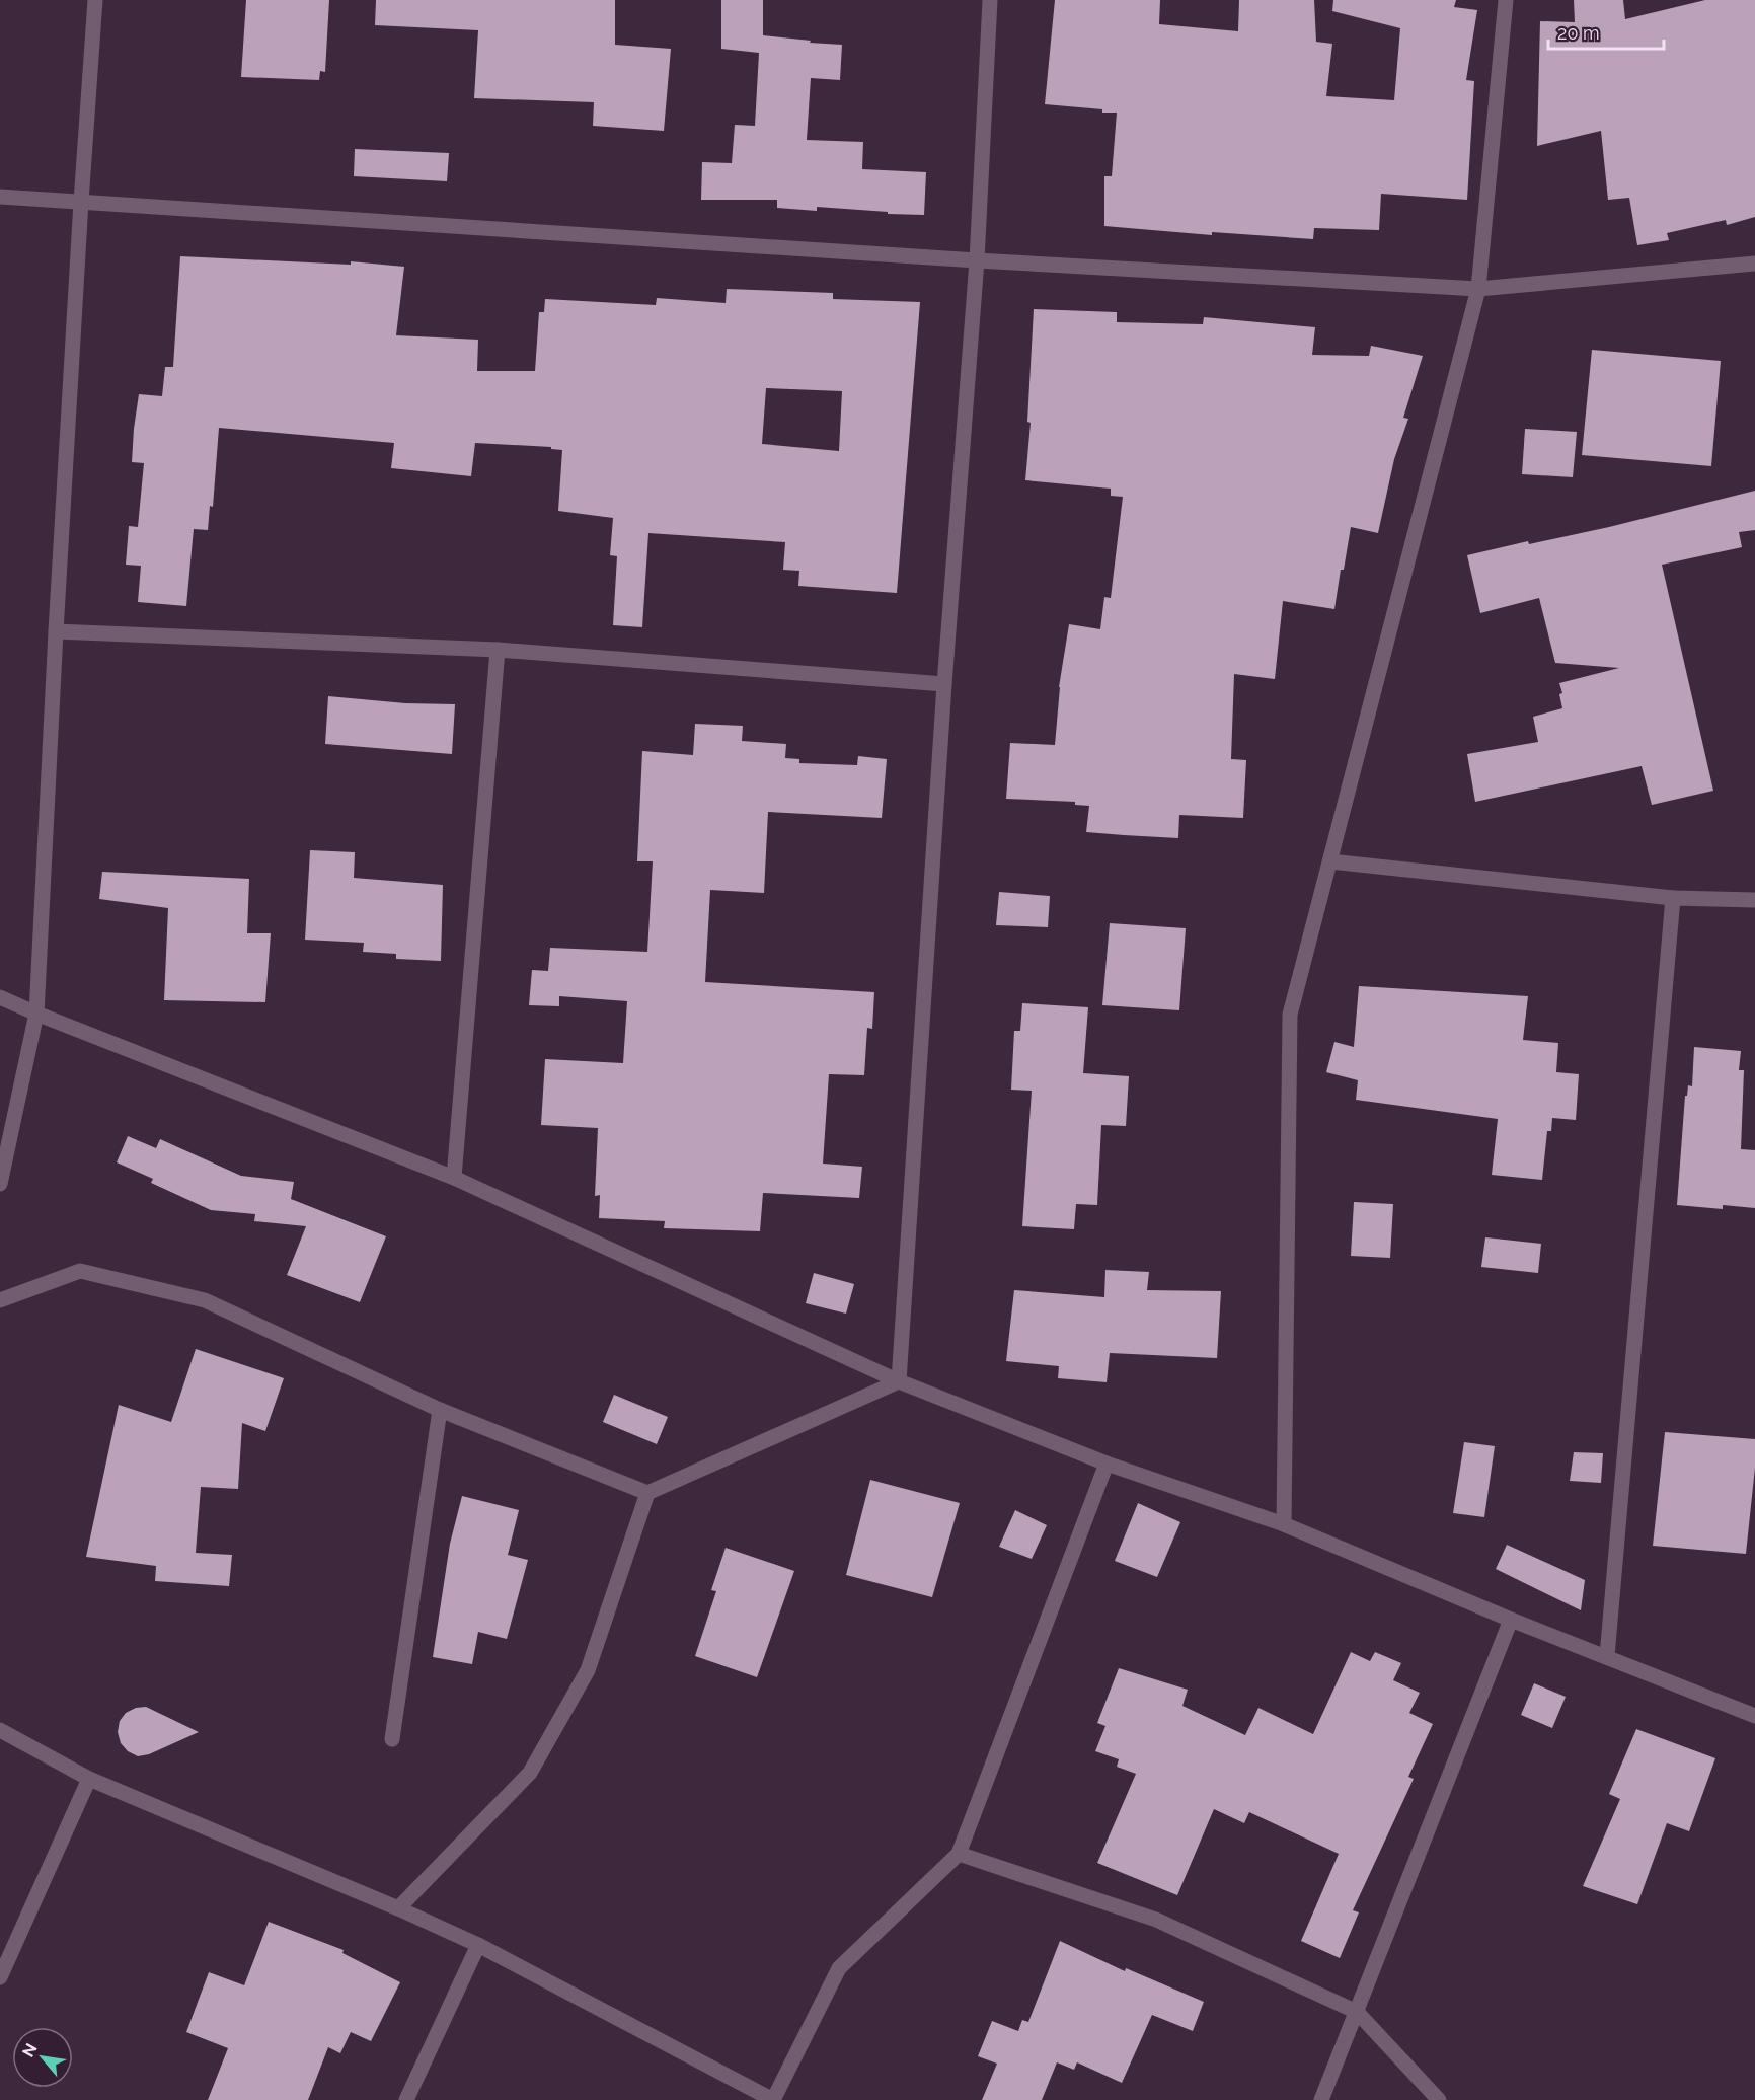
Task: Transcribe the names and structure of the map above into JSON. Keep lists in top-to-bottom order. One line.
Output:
{"scale_bar":"20 m","north":"top left"}
